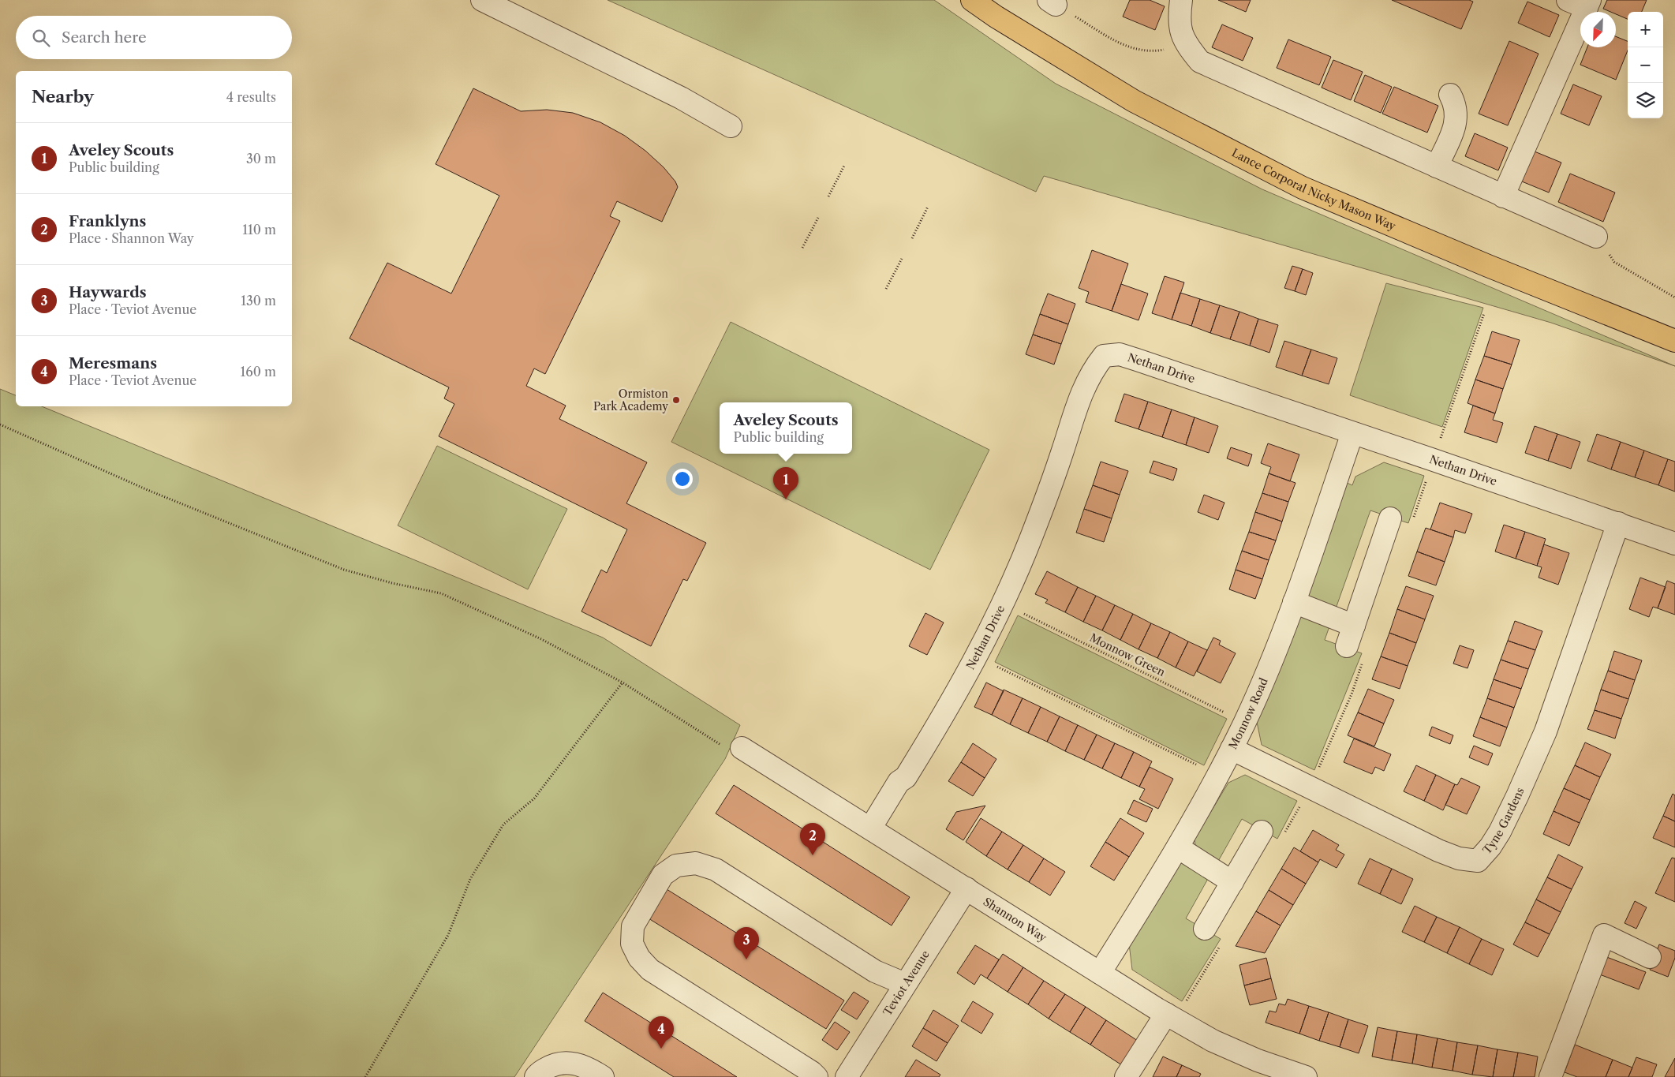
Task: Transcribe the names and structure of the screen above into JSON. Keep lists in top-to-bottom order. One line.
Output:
{"streets":{"main road":["Lance Corporal Nicky Mason Way"],"street":["Nethan Drive","Monnow Road","Tyne Gardens","Shannon Way","Teviot Avenue"],"path":["Monnow Green"]},"crossings":[["Nethan Drive","Monnow Green"],["Nethan Drive","Monnow Road"],["Nethan Drive","Tyne Gardens"],["Nethan Drive","Shannon Way"],["Monnow Green","Monnow Road"],["Monnow Road","Tyne Gardens"],["Monnow Road","Shannon Way"],["Shannon Way","Teviot Avenue"]],"places":["Ormiston Park Academy"],"north":"bottom left","page":{"map_buttons":["+","−"],"search":"Search here","heading":["Nearby","4 results"],"list":[{"mark":"1","name":"Aveley Scouts","note":"Public building","value":"30 m"},{"mark":"2","name":"Franklyns","note":"Place · Shannon Way","value":"110 m"},{"mark":"3","name":"Haywards","note":"Place · Teviot Avenue","value":"130 m"},{"mark":"4","name":"Meresmans","note":"Place · Teviot Avenue","value":"160 m"}],"popup":["Aveley Scouts","Public building"],"pins":["1","2","3","4"]}}
